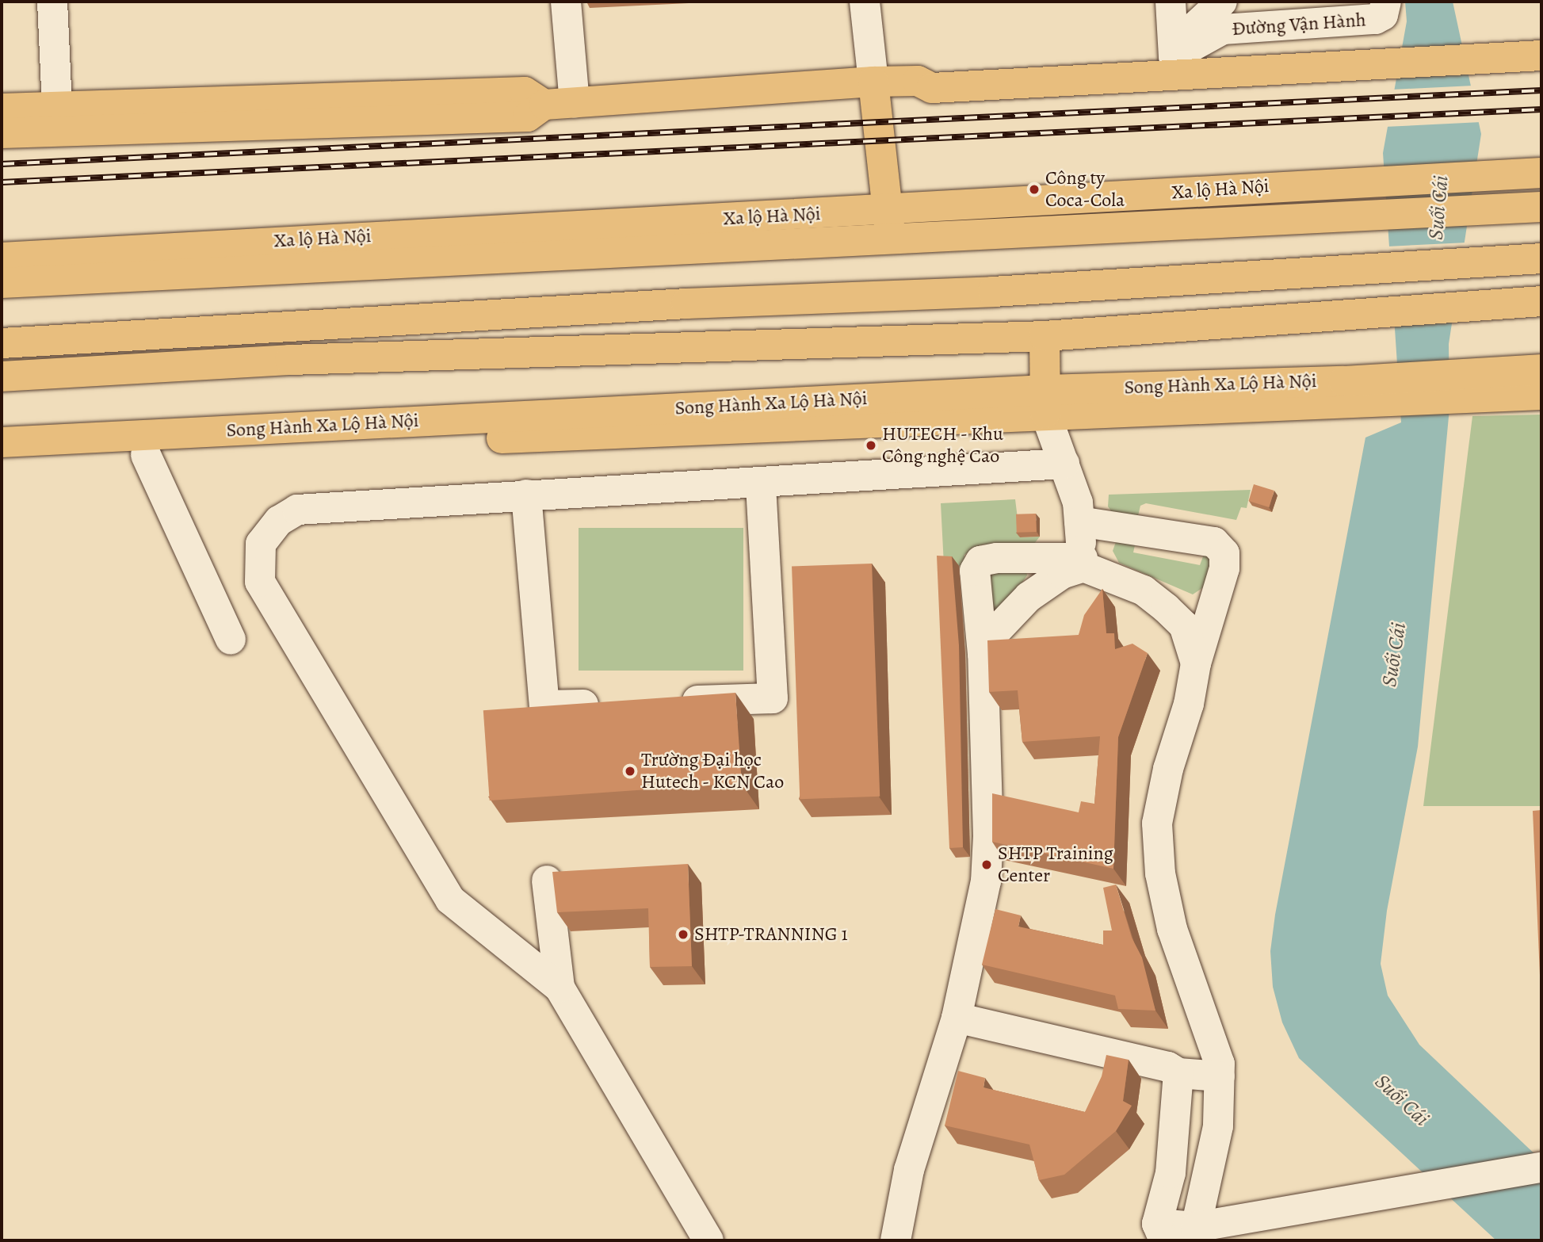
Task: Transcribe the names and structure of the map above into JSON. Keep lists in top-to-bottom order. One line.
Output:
{"streets":{"main road":["Xa lộ Hà Nội","Song Hành Xa Lộ Hà Nội"],"street":["Đường Vận Hành"]},"water":["Suối Cái"],"places":["Công ty Coca-Cola","HUTECH - Khu Công nghệ Cao","Trường Đại học Hutech - KCN Cao","SHTP Training Center","SHTP-TRANNING 1"]}
